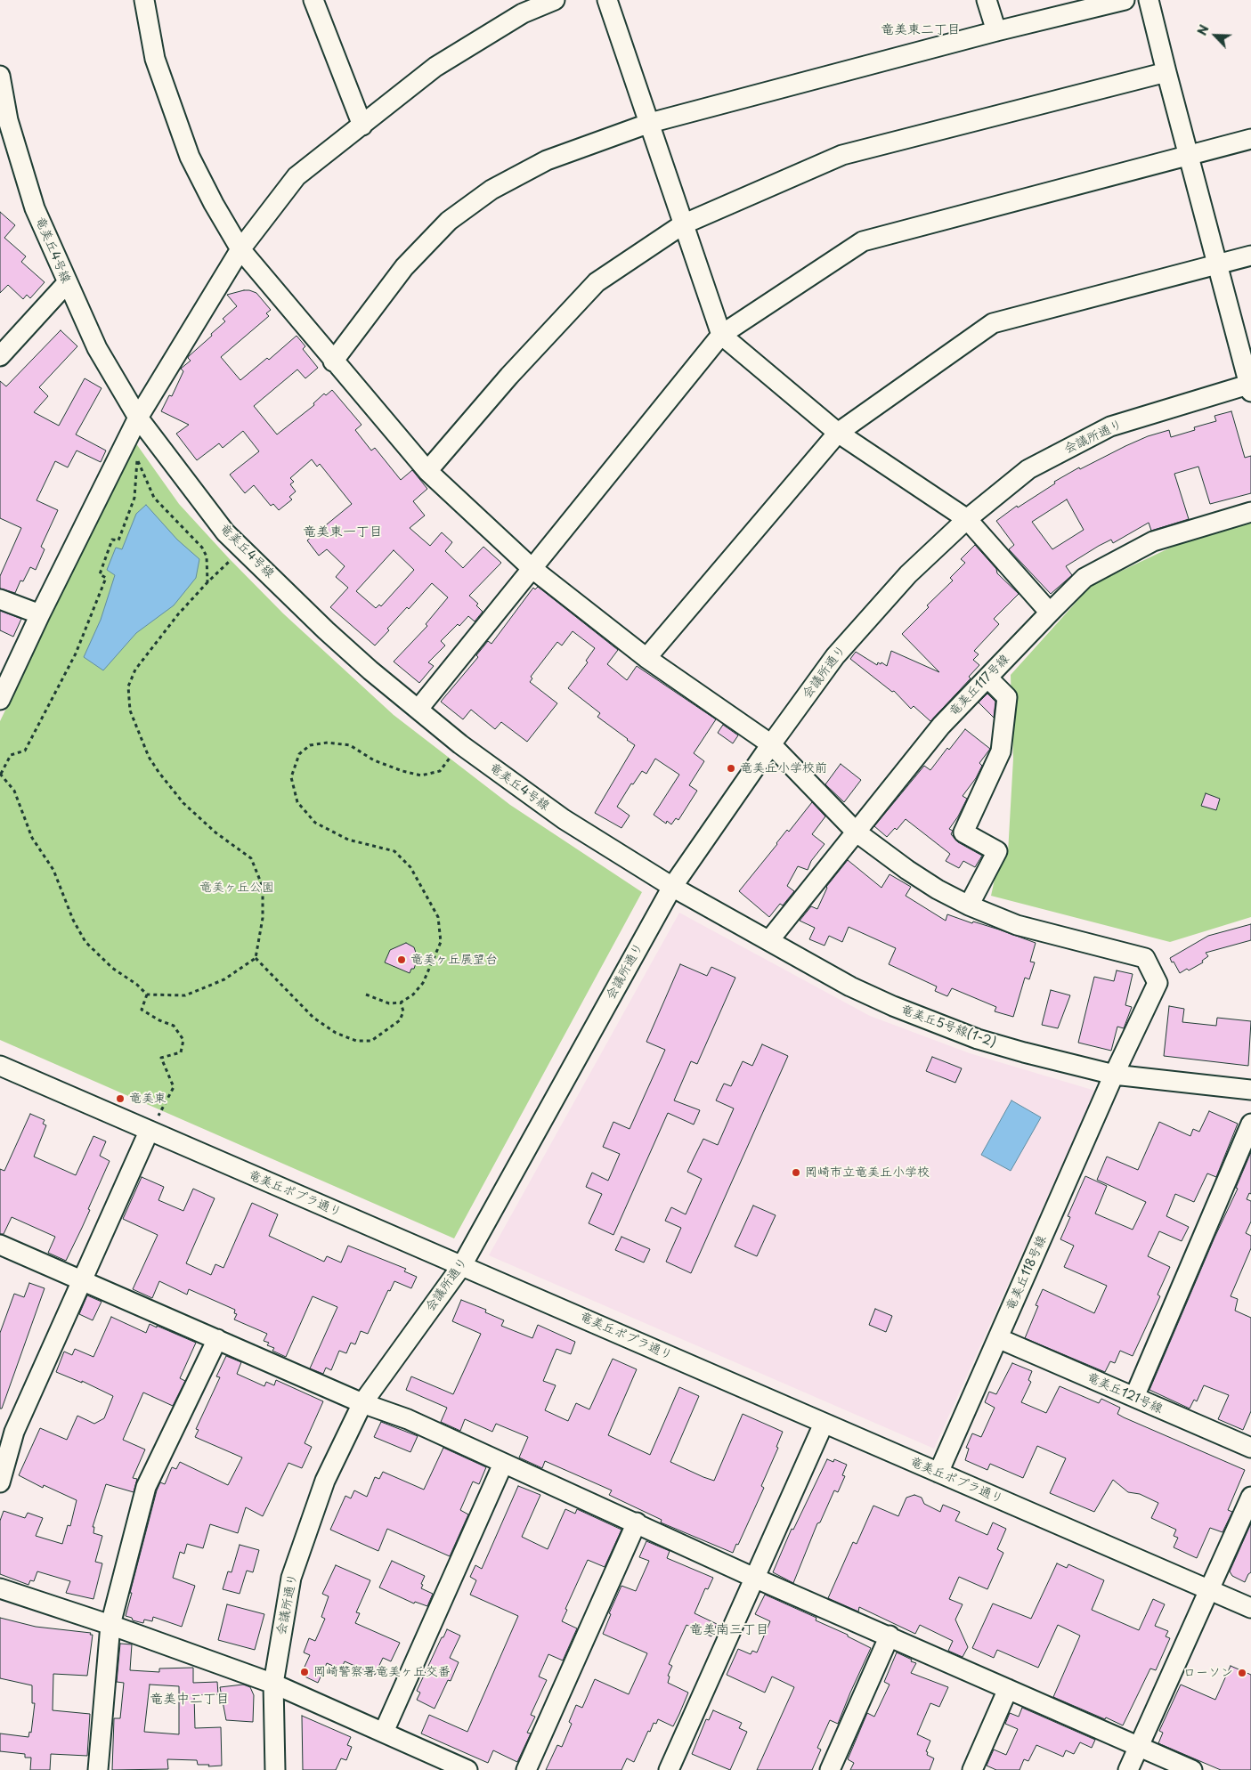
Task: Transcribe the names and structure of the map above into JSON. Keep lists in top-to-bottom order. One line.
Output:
{"streets":{"street":["竜美丘4号線","会議所通り","竜美丘117号線","竜美丘5号線(1-2)","竜美丘ポプラ通り","竜美丘118号線","竜美丘121号線"]},"crossings":[["竜美丘4号線","会議所通り"],["竜美丘4号線","竜美丘5号線(1-2)"],["会議所通り","竜美丘5号線(1-2)"],["会議所通り","竜美丘ポプラ通り"],["竜美丘117号線","竜美丘5号線(1-2)"],["竜美丘5号線(1-2)","竜美丘118号線"],["竜美丘ポプラ通り","竜美丘118号線"],["竜美丘118号線","竜美丘121号線"]],"districts":["竜美東二丁目","竜美東一丁目","竜美南三丁目","竜美中二丁目"],"parks":["竜美ヶ丘公園"],"places":["竜美丘小学校前","竜美ヶ丘展望台","竜美東","岡崎市立竜美丘小学校","岡崎警察署竜美ヶ丘交番","ローソン"],"north":"top left"}
